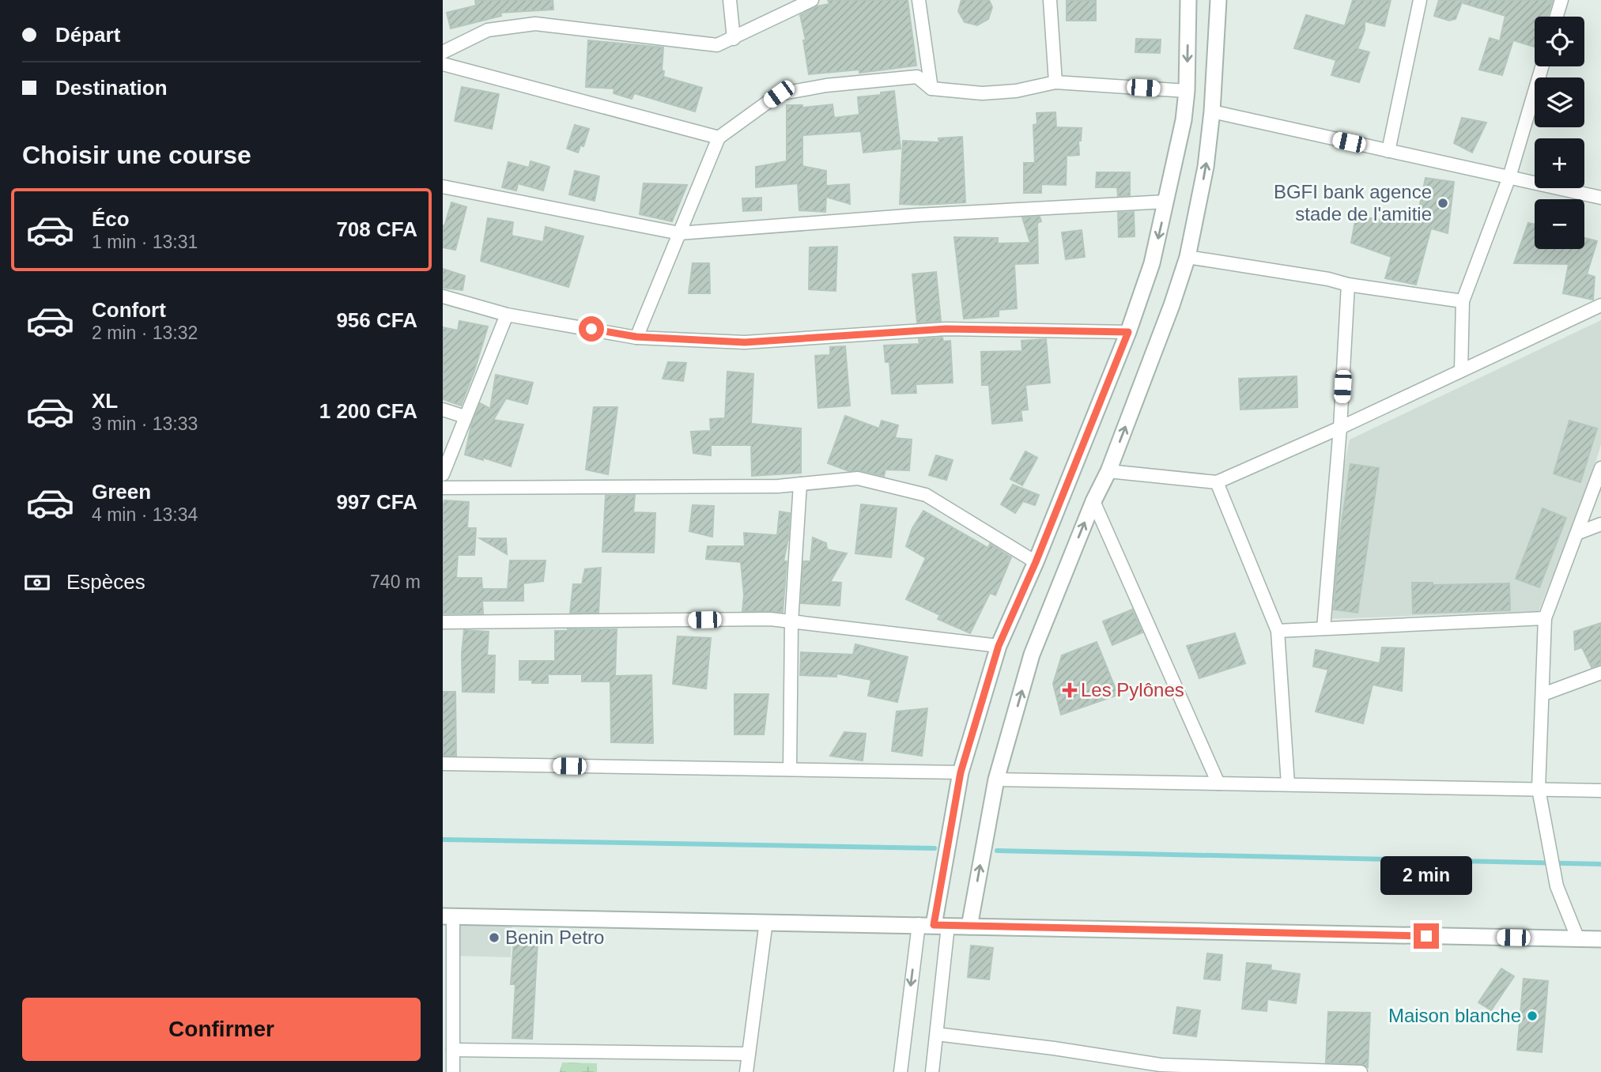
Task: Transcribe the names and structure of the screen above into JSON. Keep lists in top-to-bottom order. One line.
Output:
{"places":{"other":["BGFI bank agence stade de l'amitie","Benin Petro","Maison blanche"],"health":["Les Pylônes"]},"page":{"banner":["Départ","Destination"],"map_buttons":["+","−"],"heading":"Choisir une course","list":[{"name":"Éco","note":"1 min · 13:31","value":"708 CFA"},{"name":"Confort","note":"2 min · 13:32","value":"956 CFA"},{"name":"XL","note":"3 min · 13:33","value":"1 200 CFA"},{"name":"Green","note":"4 min · 13:34","value":"997 CFA"}],"pay":["Espèces","740 m"],"bubble":"2 min","buttons":"Confirmer"}}
